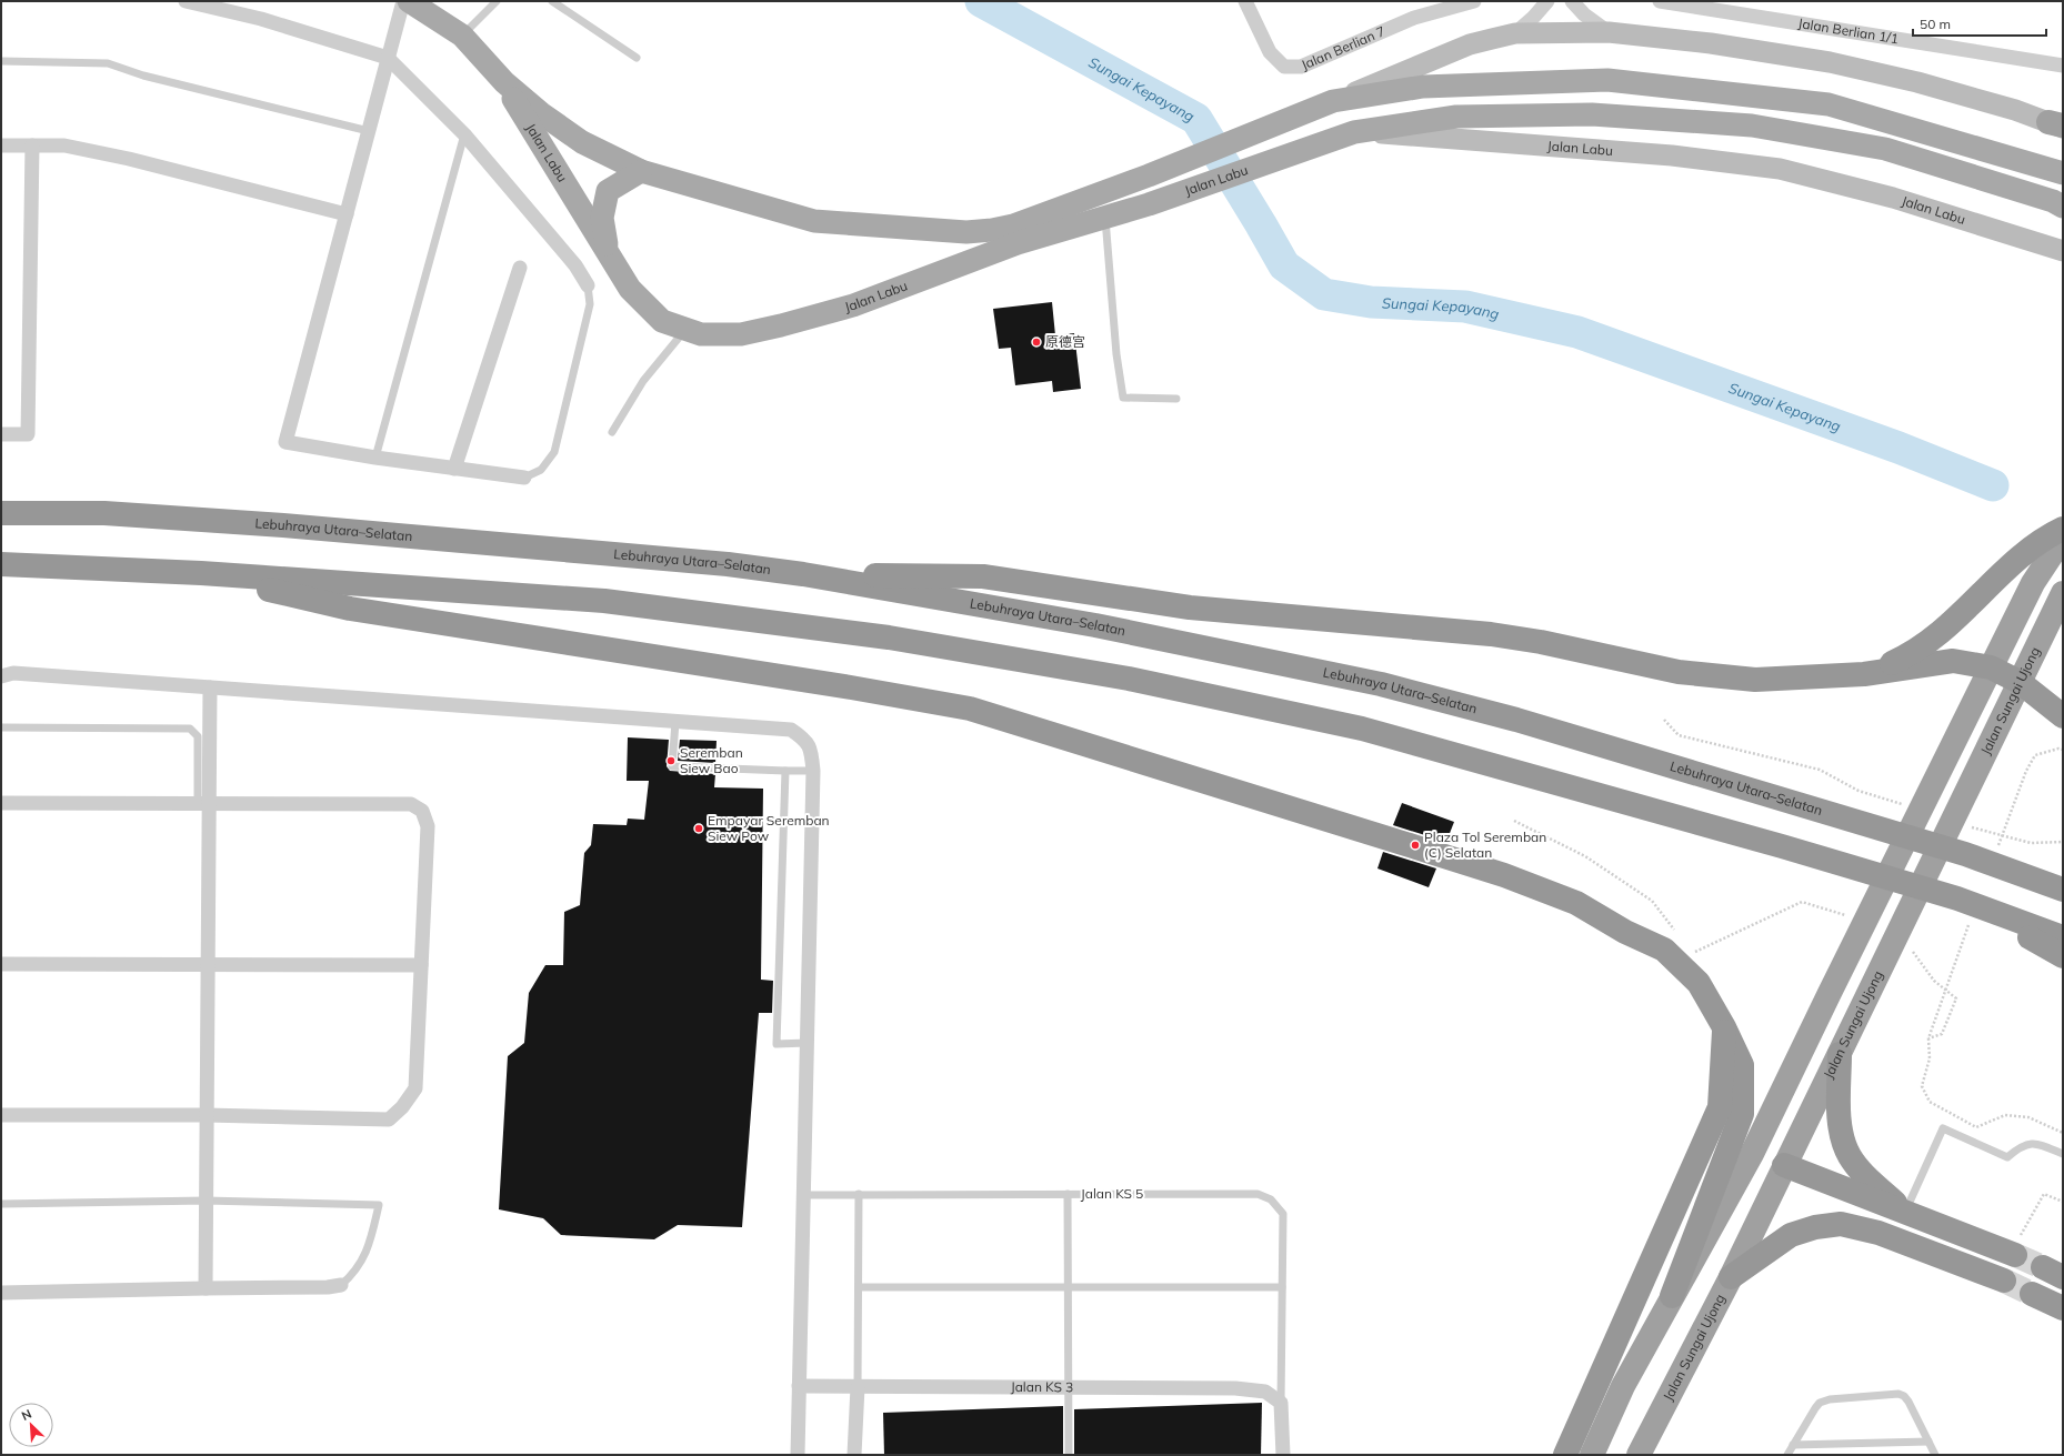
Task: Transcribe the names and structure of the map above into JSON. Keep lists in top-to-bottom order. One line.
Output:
{"streets":{"highway":["Lebuhraya Utara–Selatan","Jalan Sungai Ujong"],"main road":["Jalan Labu"],"street":["Jalan Berlian 1/1","Jalan Berlian 7","Jalan KS 3"],"lane":["Jalan KS 5"]},"crossings":[["Jalan KS 5","Jalan KS 3"]],"water":["Sungai Kepayang"],"places":["原德宫","Seremban Siew Bao","Empayar Seremban Siew Pow","Plaza Tol Seremban (C) Selatan"],"scale_bar":"50 m","north":"top left"}
